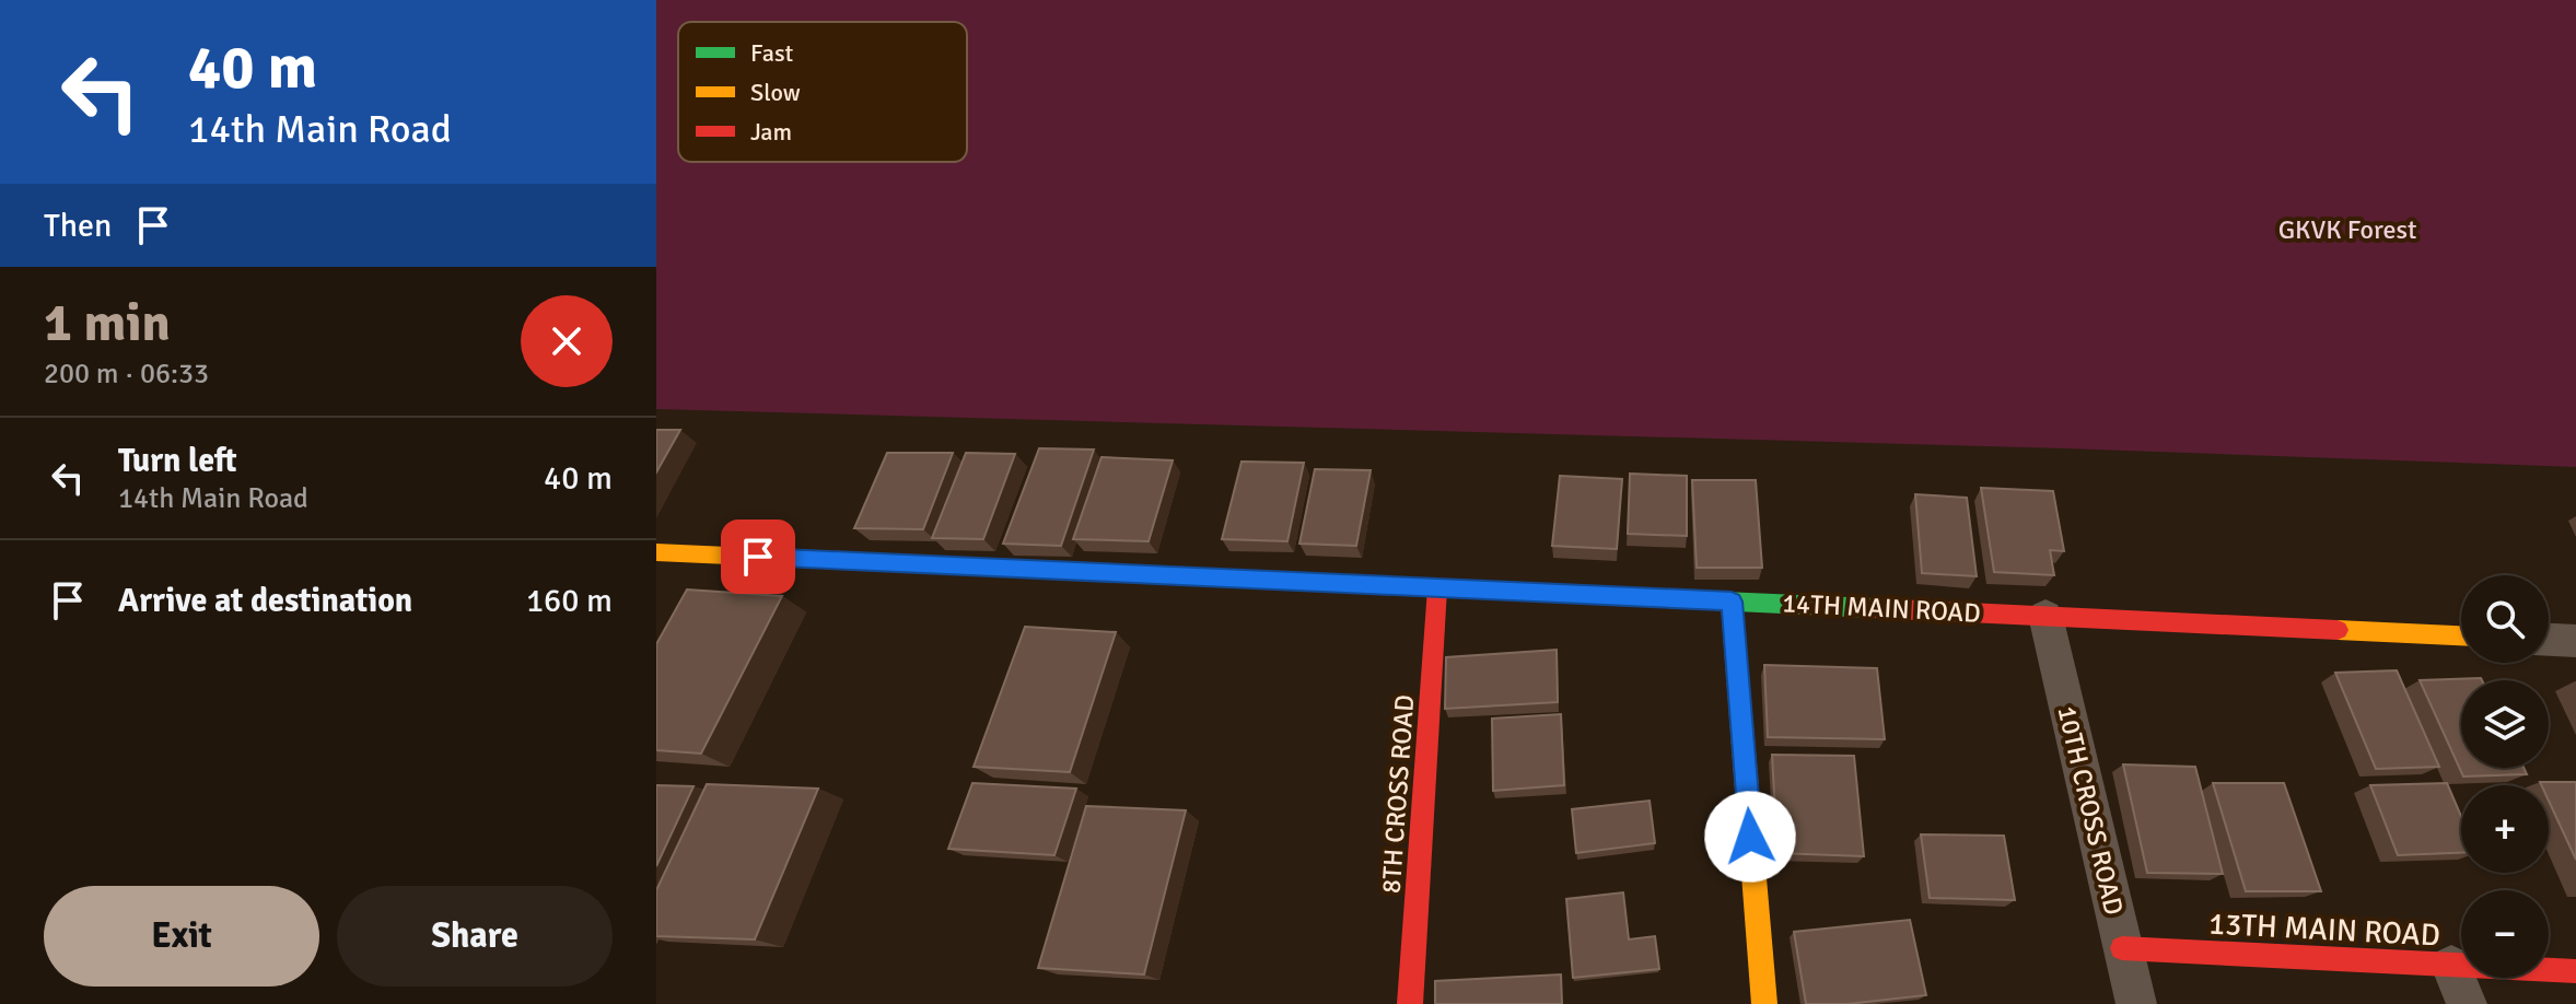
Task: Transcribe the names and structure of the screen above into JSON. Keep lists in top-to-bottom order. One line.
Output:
{"streets":{"street":["14TH MAIN ROAD","8TH CROSS ROAD","10TH CROSS ROAD","13TH MAIN ROAD"]},"crossings":[["14TH MAIN ROAD","8TH CROSS ROAD"],["14TH MAIN ROAD","10TH CROSS ROAD"],["10TH CROSS ROAD","13TH MAIN ROAD"]],"parks":["GKVK Forest"],"legend":["Fast","Slow","Jam"],"page":{"turn":["40 m","14th Main Road"],"then":"Then","heading":["1 min","200 m · 06:33"],"list":[{"name":"Turn left","note":"14th Main Road","value":"40 m"},{"name":"Arrive at destination","value":"160 m"}],"map_buttons":["+","−"],"buttons":["Exit","Share"]}}
